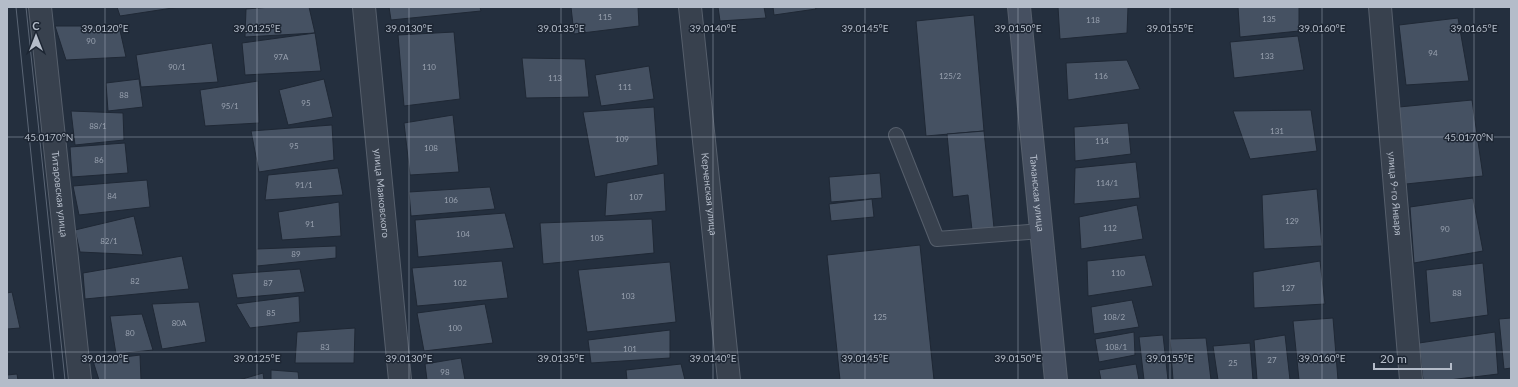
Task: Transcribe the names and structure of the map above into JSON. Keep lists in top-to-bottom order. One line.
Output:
{"streets":{"street":["Титаровская улица","улица Маяковского","Керченская улица","Таманская улица","улица 9-го Января"]},"house_numbers":["115","135","118","90","94","133","97А","90/1","110","125/2","116","113","111","88","95","95/1","88/1","131","109","114","95","108","86","114/1","91/1","84","107","106","129","91","112","90","104","105","82/1","89","110","82","87","102","127","88","103","85","125","108/2","80А","100","80","83","108/1","101","27","25","98"],"scale_bar":"20 m","north":"top","coordinates":["39.0120°E","39.0125°E","39.0130°E","39.0135°E","39.0140°E","39.0145°E","39.0150°E","39.0155°E","39.0160°E","39.0165°E","45.0170°N"]}
